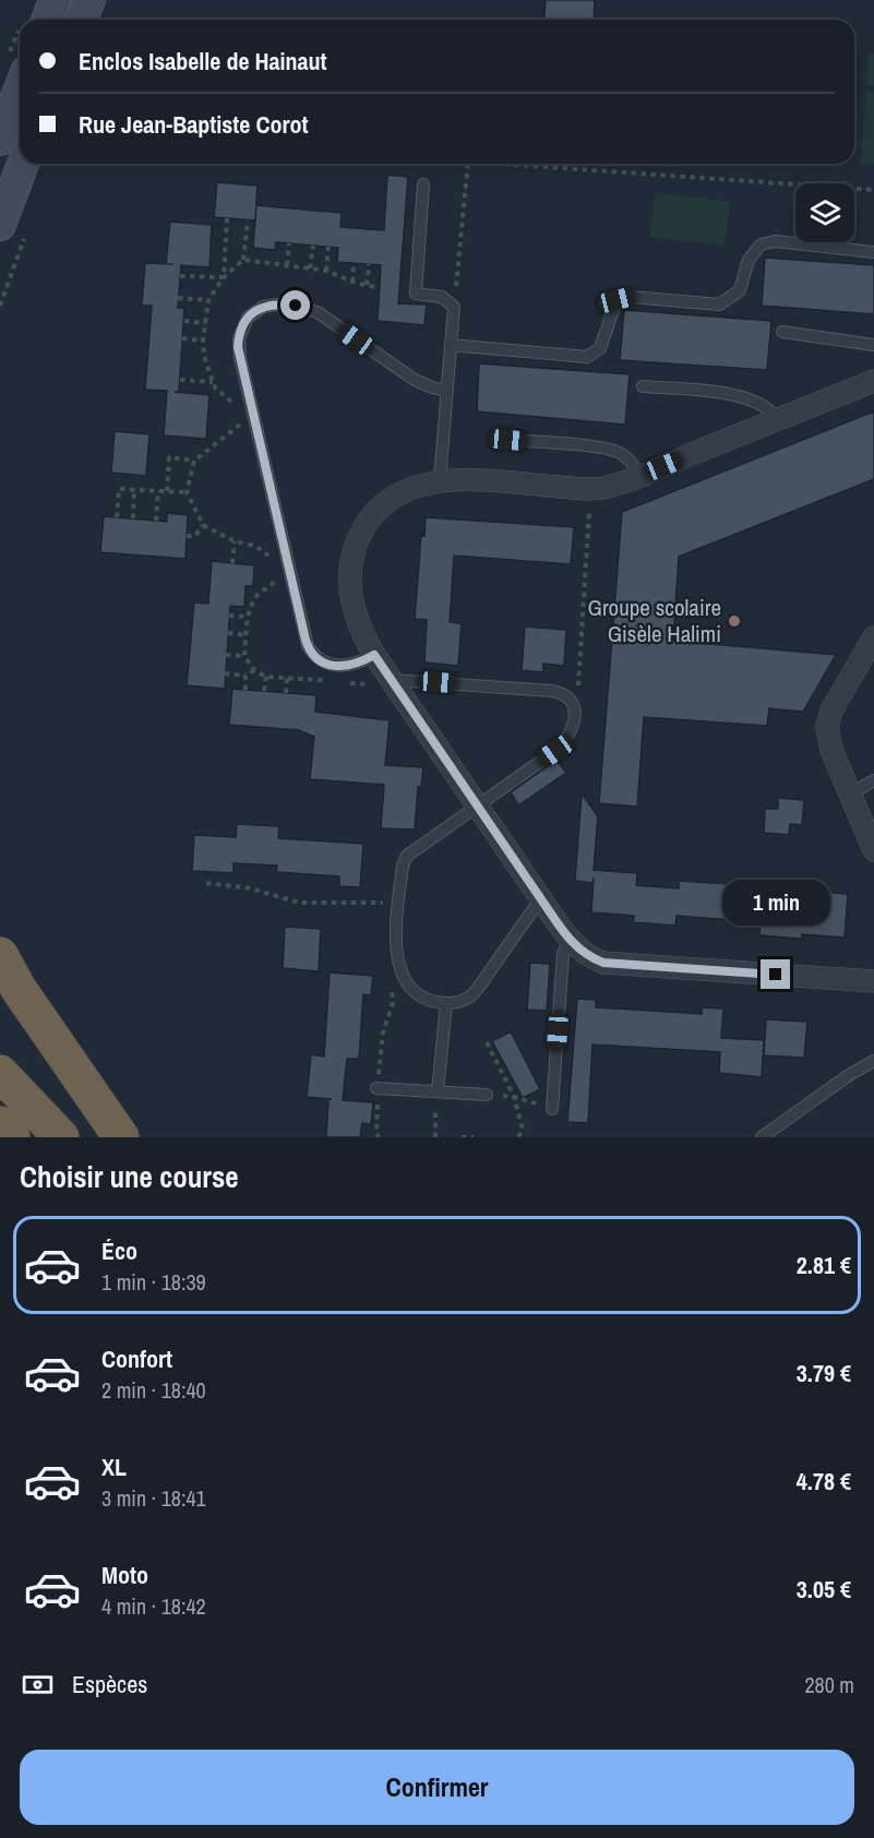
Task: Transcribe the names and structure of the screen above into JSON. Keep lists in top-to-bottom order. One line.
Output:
{"places":["Groupe scolaire Gisèle Halimi"],"page":{"banner":["Enclos Isabelle de Hainaut","Rue Jean-Baptiste Corot"],"bubble":"1 min","heading":"Choisir une course","list":[{"name":"Éco","note":"1 min · 18:39","value":"2.81 €"},{"name":"Confort","note":"2 min · 18:40","value":"3.79 €"},{"name":"XL","note":"3 min · 18:41","value":"4.78 €"},{"name":"Moto","note":"4 min · 18:42","value":"3.05 €"}],"pay":["Espèces","280 m"],"buttons":"Confirmer"}}
